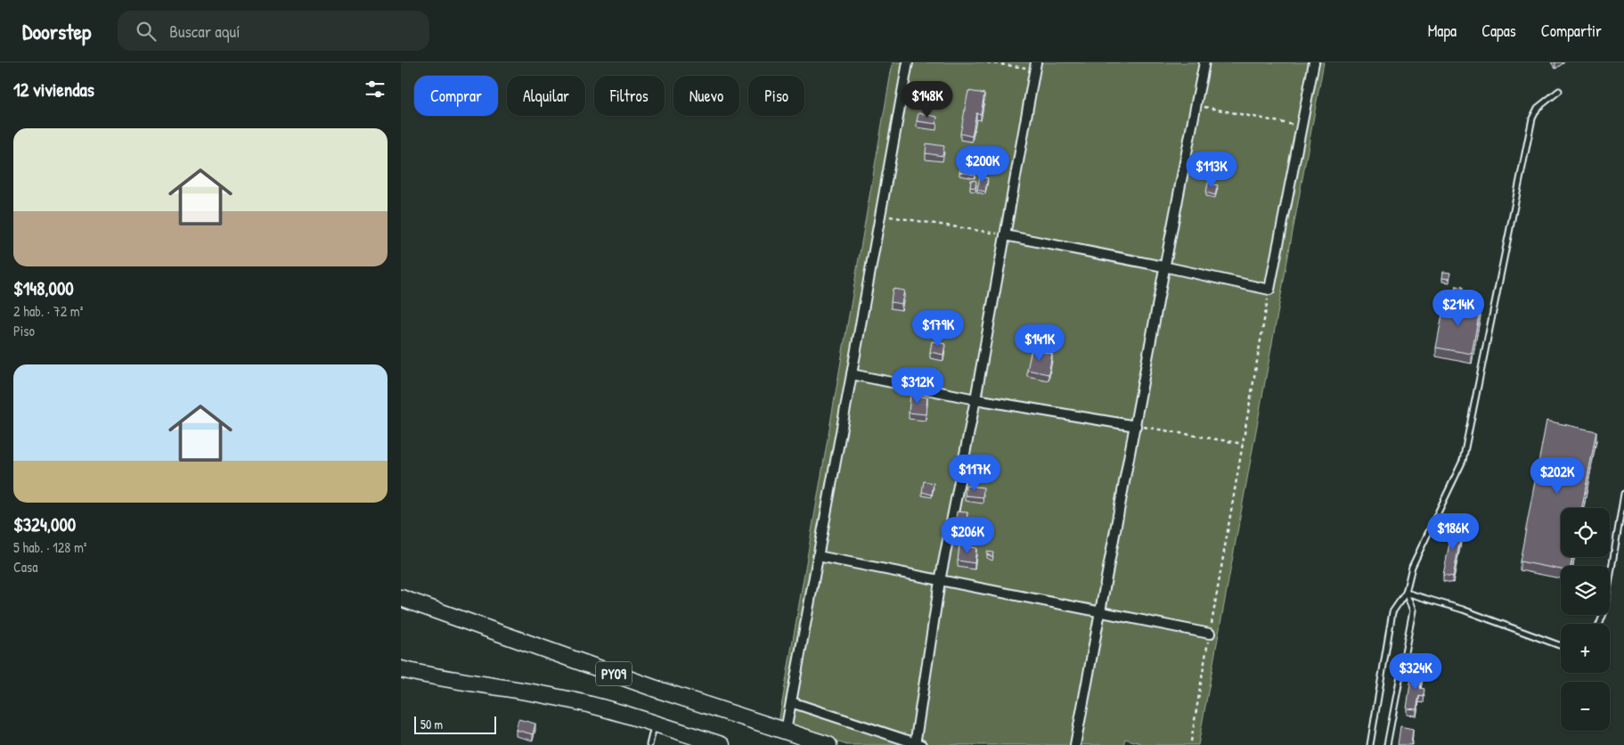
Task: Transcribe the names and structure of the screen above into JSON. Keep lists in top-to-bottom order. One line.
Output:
{"streets":{"highway":["PY09"]},"scale_bar":"50 m","page":{"header":"Doorstep","search":"Buscar aquí","nav":["Mapa","Capas","Compartir"],"heading":"12 viviendas","chip":["Comprar","Alquilar","Filtros","Nuevo","Piso"],"price":["$148K","$200K","$113K","$214K","$179K","$141K","$312K","$117K","$202K","$186K","$206K","$324K"],"list":[{"name":"$148,000","note":"2 hab. · 72 m² · Piso"},{"name":"$324,000","note":"5 hab. · 128 m² · Casa"}],"map_buttons":["+","−"],"scale":"50 m"}}
